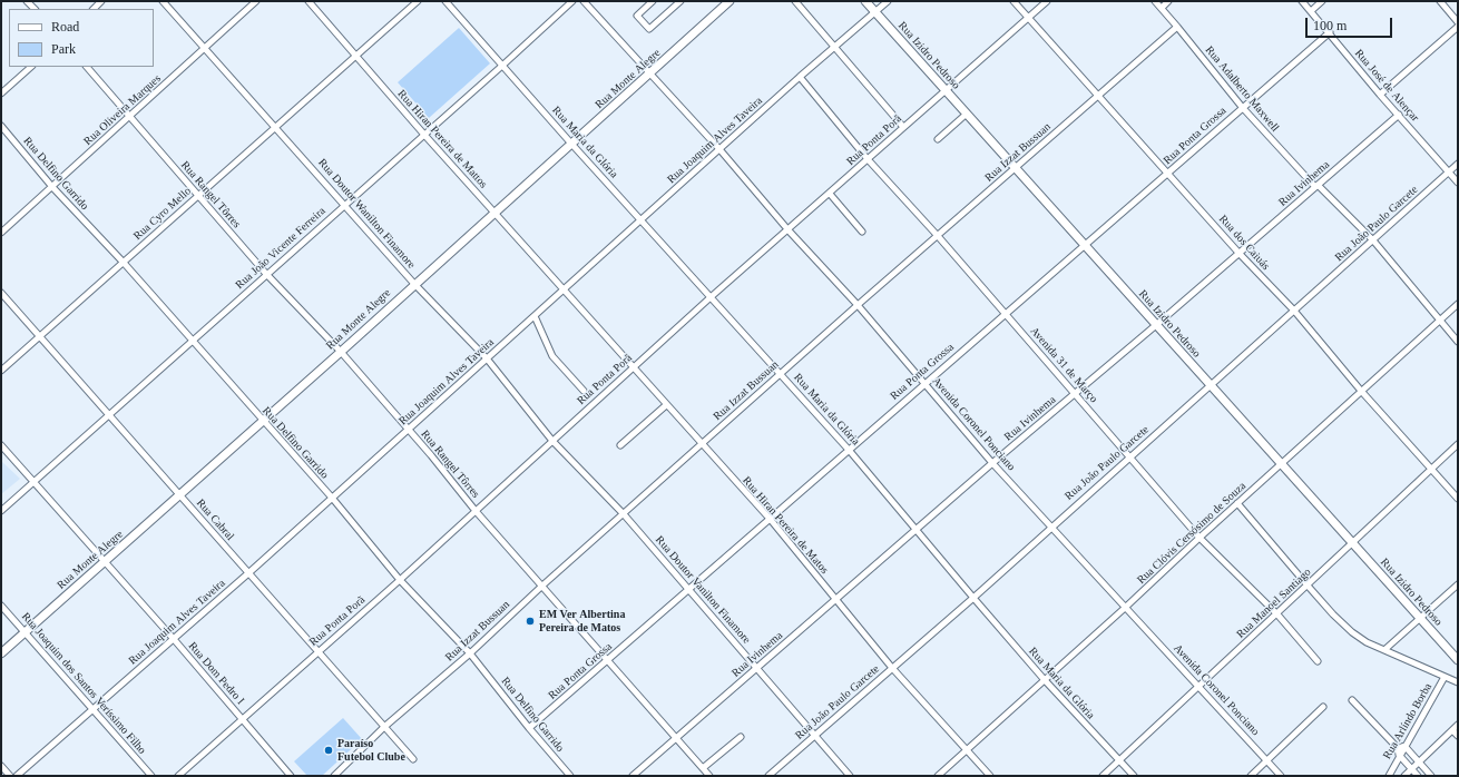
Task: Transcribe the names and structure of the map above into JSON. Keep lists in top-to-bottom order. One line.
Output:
{"streets":{"street":["Rua Izidro Pedroso","Rua Monte Alegre","Rua José de Alençar","Rua Adalberto Maxwell","Rua Oliveira Marques","Rua Ponta Grossa","Rua Hiran Pereira de Mattos","Rua Joaquim Alves Taveira","Rua Ponta Porã","Rua Maria da Glória","Rua Izzat Bussuan","Rua Delfino Garrido","Rua Ivinhema","Rua Rangel Tôrres","Rua Cyro Mello","Rua Doutor Wanilton Finamore","Rua João Paulo Garcete","Rua dos Caiuás","Rua João Vicente Ferreira","Avenida 31 de Março","Avenida Coronel Ponciano","Rua Cabral","Rua Hiran Pereira de Matos","Rua Clóvis Cersósimo de Souza","Rua Doutor Vanilton Finamore","Rua Manoel Santiago","Rua Dom Pedro I","Rua Joaquim dos Santos Veríssimo Filho","Rua Arlíndo Borba"]},"crossings":[["Rua Izidro Pedroso","Rua Ponta Grossa"],["Rua Izidro Pedroso","Rua Joaquim Alves Taveira"],["Rua Izidro Pedroso","Rua Ponta Porã"],["Rua Izidro Pedroso","Rua Izzat Bussuan"],["Rua Izidro Pedroso","Rua Ivinhema"],["Rua Izidro Pedroso","Rua João Paulo Garcete"],["Rua Izidro Pedroso","Rua Clóvis Cersósimo de Souza"],["Rua Izidro Pedroso","Rua Manoel Santiago"],["Rua Monte Alegre","Rua Hiran Pereira de Mattos"],["Rua Monte Alegre","Rua Maria da Glória"],["Rua Monte Alegre","Rua Delfino Garrido"],["Rua Monte Alegre","Rua Rangel Tôrres"],["Rua Monte Alegre","Rua Doutor Wanilton Finamore"],["Rua Monte Alegre","Avenida Coronel Ponciano"],["Rua Monte Alegre","Rua Cabral"],["Rua Monte Alegre","Rua Dom Pedro I"],["Rua Monte Alegre","Rua Joaquim dos Santos Veríssimo Filho"],["Rua José de Alençar","Rua Ponta Grossa"],["Rua José de Alençar","Rua Ivinhema"],["Rua José de Alençar","Rua João Paulo Garcete"],["Rua Adalberto Maxwell","Rua Ponta Grossa"],["Rua Adalberto Maxwell","Rua Izzat Bussuan"],["Rua Adalberto Maxwell","Rua Ivinhema"],["Rua Adalberto Maxwell","Rua João Paulo Garcete"],["Rua Adalberto Maxwell","Rua Clóvis Cersósimo de Souza"],["Rua Oliveira Marques","Rua Delfino Garrido"],["Rua Oliveira Marques","Rua Rangel Tôrres"],["Rua Oliveira Marques","Rua Doutor Wanilton Finamore"],["Rua Ponta Grossa","Rua Maria da Glória"],["Rua Ponta Grossa","Rua Delfino Garrido"],["Rua Ponta Grossa","Rua Rangel Tôrres"],["Rua Ponta Grossa","Rua dos Caiuás"],["Rua Ponta Grossa","Avenida 31 de Março"],["Rua Ponta Grossa","Avenida Coronel Ponciano"],["Rua Ponta Grossa","Rua Hiran Pereira de Matos"],["Rua Ponta Grossa","Rua Doutor Vanilton Finamore"],["Rua Hiran Pereira de Mattos","Rua Joaquim Alves Taveira"],["Rua Hiran Pereira de Mattos","Rua Cyro Mello"],["Rua Hiran Pereira de Mattos","Rua João Vicente Ferreira"],["Rua Hiran Pereira de Mattos","Rua Hiran Pereira de Matos"],["Rua Joaquim Alves Taveira","Rua Maria da Glória"],["Rua Joaquim Alves Taveira","Rua Delfino Garrido"],["Rua Joaquim Alves Taveira","Rua Rangel Tôrres"],["Rua Joaquim Alves Taveira","Rua Doutor Wanilton Finamore"],["Rua Joaquim Alves Taveira","Avenida 31 de Março"],["Rua Joaquim Alves Taveira","Avenida Coronel Ponciano"],["Rua Joaquim Alves Taveira","Rua Cabral"],["Rua Joaquim Alves Taveira","Rua Hiran Pereira de Matos"],["Rua Joaquim Alves Taveira","Rua Dom Pedro I"],["Rua Joaquim Alves Taveira","Rua Joaquim dos Santos Veríssimo Filho"],["Rua Ponta Porã","Rua Maria da Glória"],["Rua Ponta Porã","Rua Delfino Garrido"],["Rua Ponta Porã","Rua Rangel Tôrres"],["Rua Ponta Porã","Rua Doutor Wanilton Finamore"],["Rua Ponta Porã","Rua dos Caiuás"],["Rua Ponta Porã","Avenida 31 de Março"],["Rua Ponta Porã","Avenida Coronel Ponciano"],["Rua Ponta Porã","Rua Cabral"],["Rua Ponta Porã","Rua Hiran Pereira de Matos"],["Rua Ponta Porã","Rua Doutor Vanilton Finamore"],["Rua Ponta Porã","Rua Dom Pedro I"],["Rua Maria da Glória","Rua Izzat Bussuan"],["Rua Maria da Glória","Rua Ivinhema"],["Rua Maria da Glória","Rua João Paulo Garcete"],["Rua Maria da Glória","Rua João Vicente Ferreira"],["Rua Maria da Glória","Rua Clóvis Cersósimo de Souza"],["Rua Maria da Glória","Rua Manoel Santiago"],["Rua Izzat Bussuan","Rua Delfino Garrido"],["Rua Izzat Bussuan","Rua Rangel Tôrres"],["Rua Izzat Bussuan","Rua dos Caiuás"],["Rua Izzat Bussuan","Avenida 31 de Março"],["Rua Izzat Bussuan","Avenida Coronel Ponciano"],["Rua Izzat Bussuan","Rua Cabral"],["Rua Izzat Bussuan","Rua Hiran Pereira de Matos"],["Rua Izzat Bussuan","Rua Doutor Vanilton Finamore"],["Rua Delfino Garrido","Rua Cyro Mello"],["Rua Delfino Garrido","Rua João Vicente Ferreira"],["Rua Ivinhema","Rua Rangel Tôrres"],["Rua Ivinhema","Rua dos Caiuás"],["Rua Ivinhema","Avenida 31 de Março"],["Rua Ivinhema","Avenida Coronel Ponciano"],["Rua Ivinhema","Rua Hiran Pereira de Matos"],["Rua Ivinhema","Rua Doutor Vanilton Finamore"],["Rua Rangel Tôrres","Rua Cyro Mello"],["Rua Rangel Tôrres","Rua João Vicente Ferreira"],["Rua Cyro Mello","Rua Doutor Wanilton Finamore"],["Rua Cyro Mello","Rua Cabral"],["Rua Doutor Wanilton Finamore","Rua João Vicente Ferreira"],["Rua Doutor Wanilton Finamore","Rua Doutor Vanilton Finamore"],["Rua João Paulo Garcete","Rua dos Caiuás"],["Rua João Paulo Garcete","Avenida 31 de Março"],["Rua João Paulo Garcete","Avenida Coronel Ponciano"],["Rua João Paulo Garcete","Rua Hiran Pereira de Matos"],["Rua João Paulo Garcete","Rua Doutor Vanilton Finamore"],["Rua dos Caiuás","Rua Clóvis Cersósimo de Souza"],["Rua dos Caiuás","Rua Manoel Santiago"],["Rua João Vicente Ferreira","Rua Cabral"],["Rua João Vicente Ferreira","Rua Dom Pedro I"],["Avenida 31 de Março","Rua Clóvis Cersósimo de Souza"],["Avenida 31 de Março","Rua Manoel Santiago"],["Avenida Coronel Ponciano","Rua Clóvis Cersósimo de Souza"],["Avenida Coronel Ponciano","Rua Manoel Santiago"],["Rua Hiran Pereira de Matos","Rua Clóvis Cersósimo de Souza"]],"places":["EM Ver Albertina Pereira de Matos","Paraíso Futebol Clube"],"legend":["Road","Park"],"scale_bar":"100 m"}
